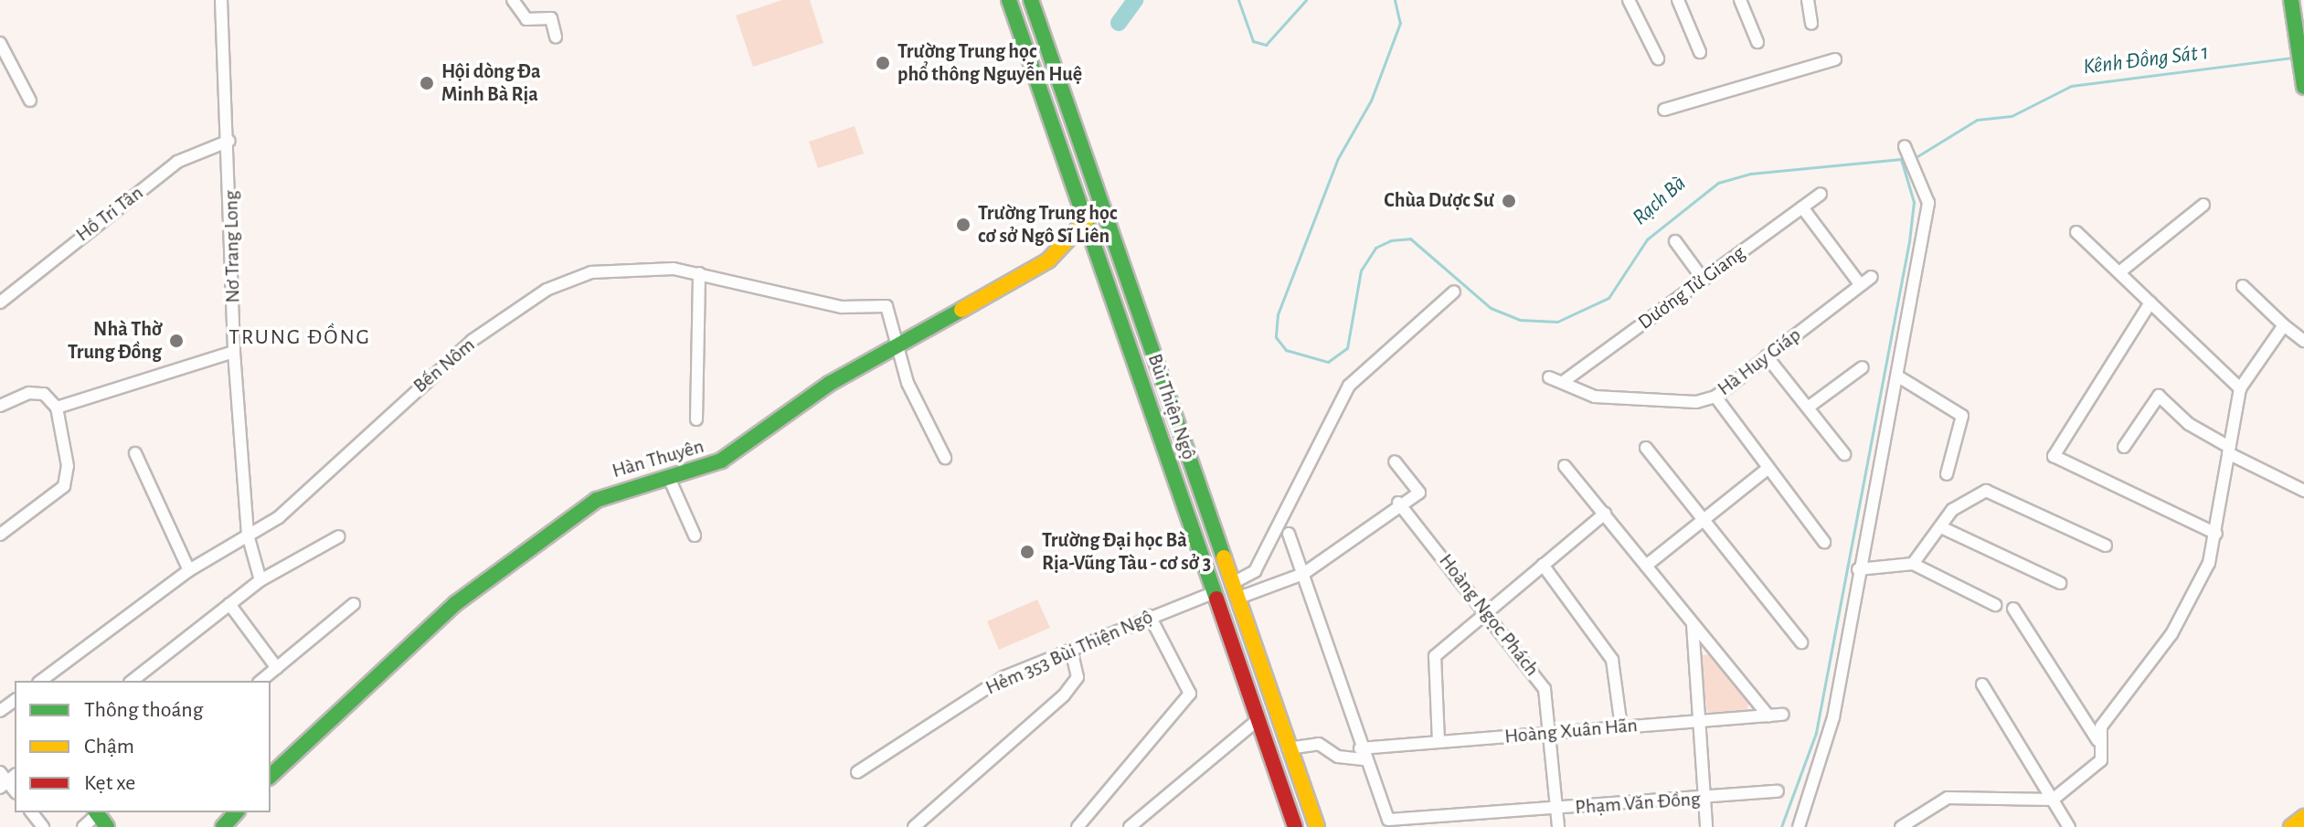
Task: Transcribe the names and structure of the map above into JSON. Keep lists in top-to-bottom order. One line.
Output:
{"streets":{"main road":["Bùi Thiện Ngộ","Hàn Thuyên"],"street":["Hồ Tri Tân","Nơ Trang Long","Dương Tử Giang","Hà Huy Giáp","Bến Nôm","Hoàng Ngọc Phách","Hẻm 353 Bùi Thiện Ngộ","Hoàng Xuân Hãn","Phạm Văn Đồng"]},"crossings":[["Hồ Tri Tân","Nơ Trang Long"],["Nơ Trang Long","Bến Nôm"],["Dương Tử Giang","Hà Huy Giáp"],["Bến Nôm","Hàn Thuyên"],["Bùi Thiện Ngộ","Hàn Thuyên"],["Bùi Thiện Ngộ","Hẻm 353 Bùi Thiện Ngộ"],["Hoàng Ngọc Phách","Hoàng Xuân Hãn"],["Hoàng Ngọc Phách","Phạm Văn Đồng"],["Hoàng Xuân Hãn","Phạm Văn Đồng"]],"districts":["TRUNG ĐỒNG"],"water":["Kênh Đồng Sát 1","Rạch Bà"],"places":["Trường Trung học phổ thông Nguyễn Huệ","Hội dòng Đa Minh Bà Rịa","Chùa Dược Sư","Trường Trung học cơ sở Ngô Sĩ Liên","Nhà Thờ Trung Đồng","Trường Đại học Bà Rịa-Vũng Tàu - cơ sở 3"],"legend":["Thông thoáng","Chậm","Kẹt xe"]}
